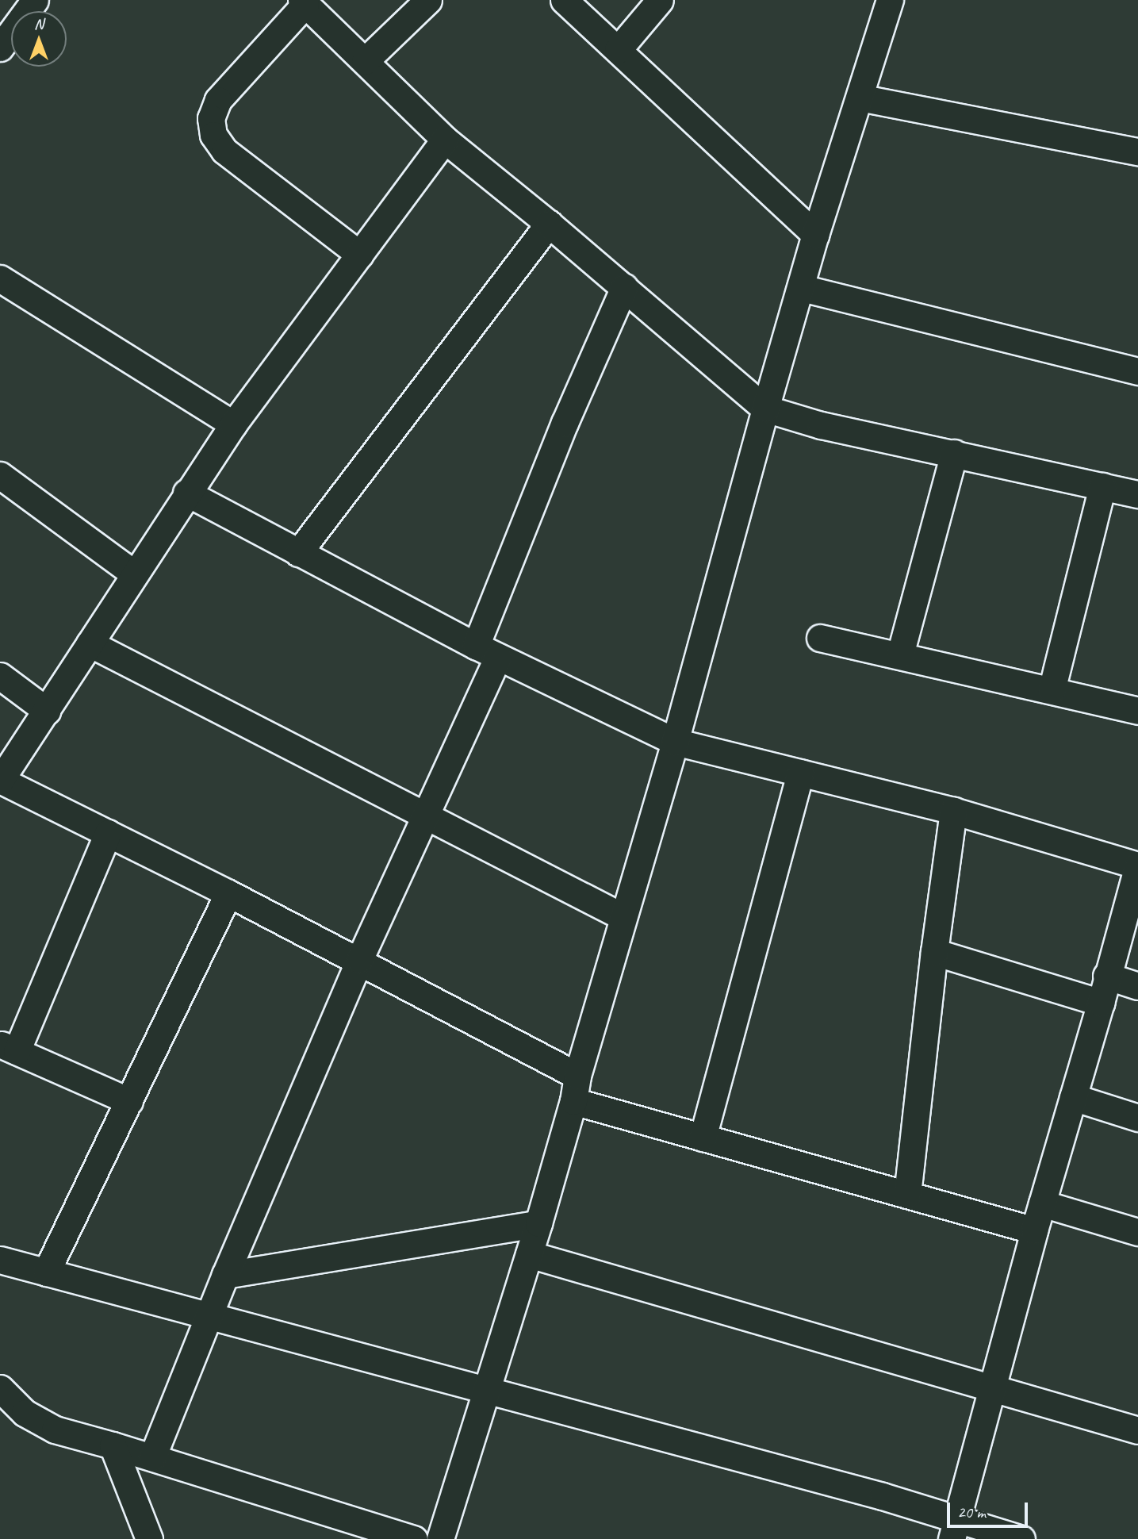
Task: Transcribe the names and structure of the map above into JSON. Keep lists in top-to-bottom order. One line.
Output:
{"scale_bar":"20 m","north":"top"}
